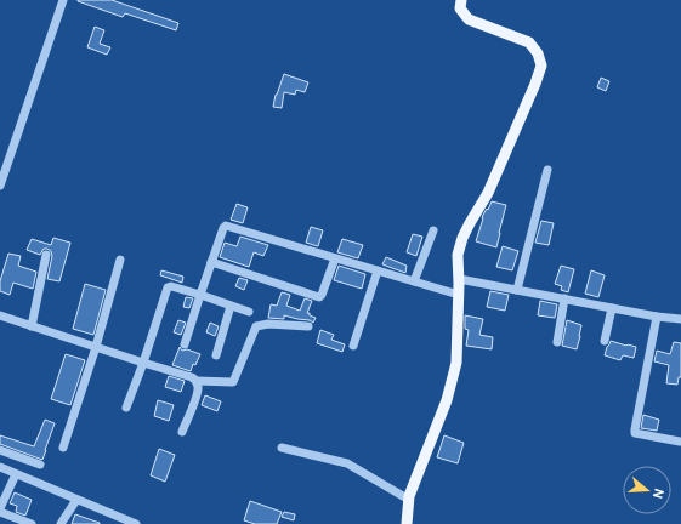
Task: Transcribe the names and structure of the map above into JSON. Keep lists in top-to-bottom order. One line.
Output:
{"north":"right"}
